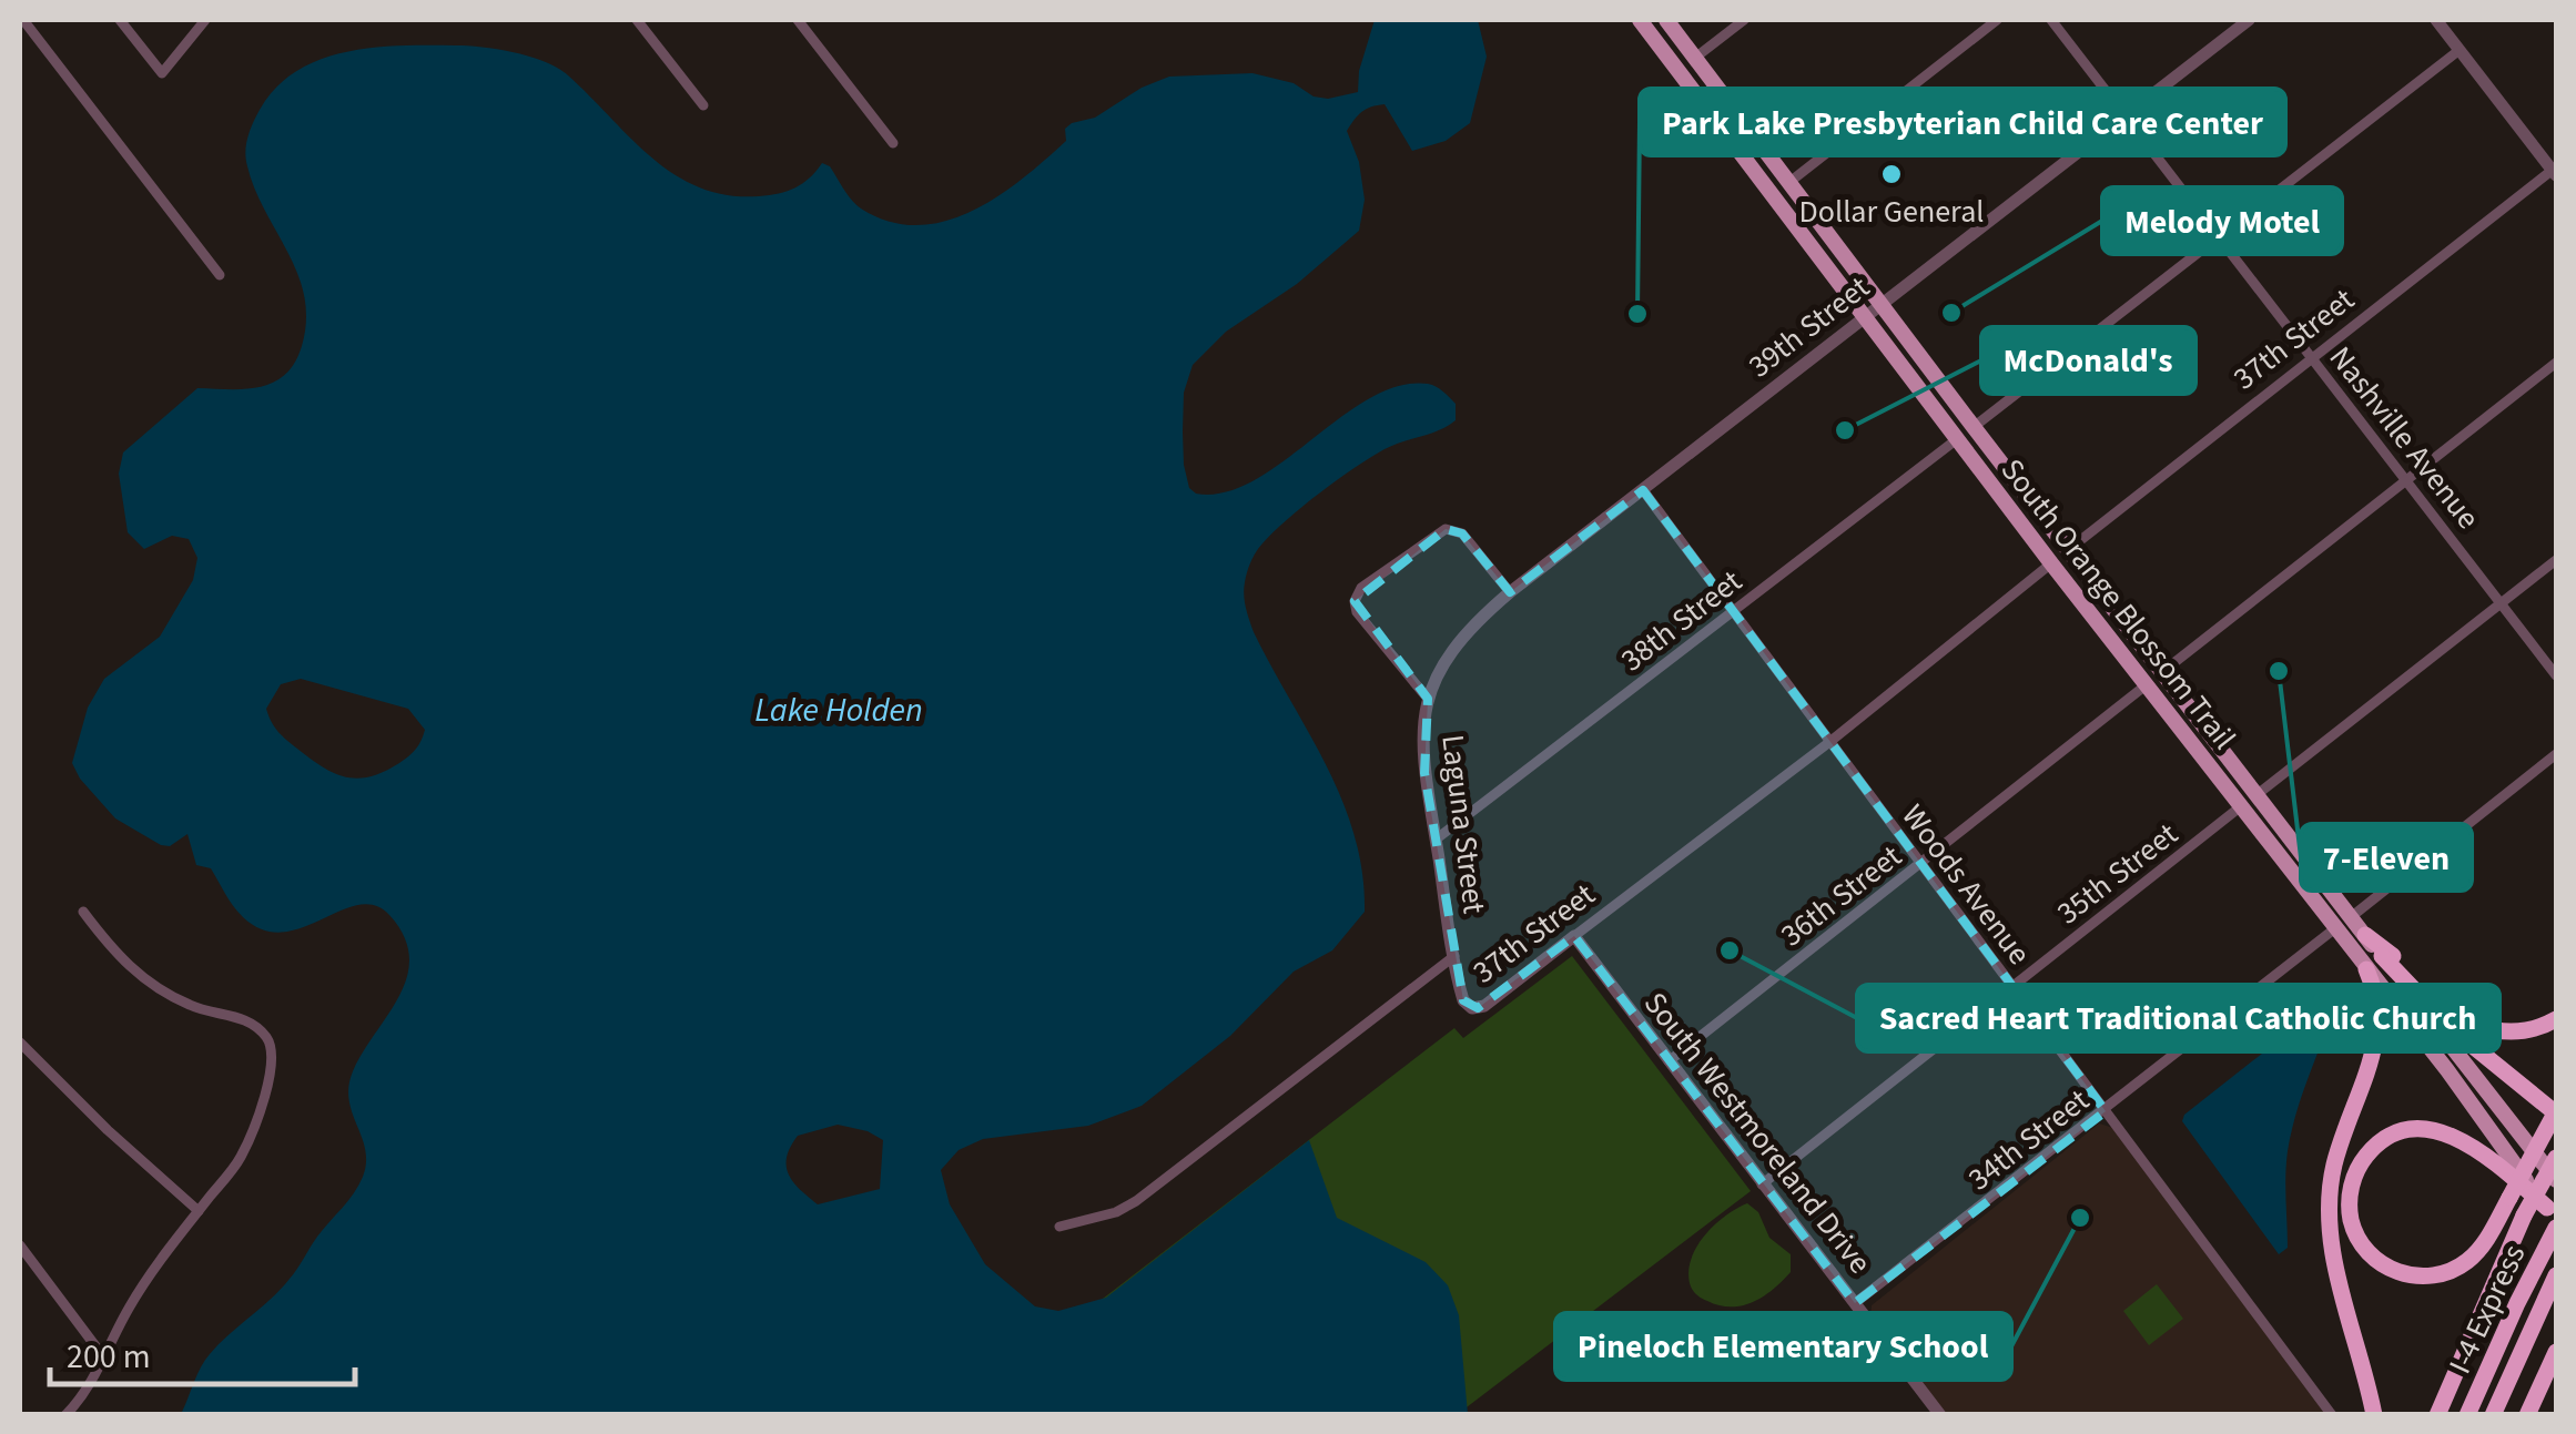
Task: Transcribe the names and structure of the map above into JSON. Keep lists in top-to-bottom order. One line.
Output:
{"streets":{"highway":["I-4 Express"],"main road":["South Orange Blossom Trail"],"street":["39th Street","37th Street","Nashville Avenue","38th Street","Laguna Street","35th Street","Woods Avenue","36th Street","South Westmoreland Drive","34th Street"]},"crossings":[["39th Street","Nashville Avenue"],["39th Street","South Orange Blossom Trail"],["39th Street","Laguna Street"],["39th Street","Woods Avenue"],["37th Street","Nashville Avenue"],["37th Street","South Orange Blossom Trail"],["37th Street","Laguna Street"],["37th Street","Woods Avenue"],["37th Street","South Westmoreland Drive"],["South Orange Blossom Trail","38th Street"],["South Orange Blossom Trail","35th Street"],["South Orange Blossom Trail","36th Street"],["South Orange Blossom Trail","34th Street"],["South Orange Blossom Trail","I-4 Express"],["38th Street","Laguna Street"],["38th Street","Woods Avenue"],["35th Street","Woods Avenue"],["35th Street","South Westmoreland Drive"],["Woods Avenue","36th Street"],["Woods Avenue","34th Street"],["36th Street","South Westmoreland Drive"],["South Westmoreland Drive","34th Street"]],"water":["Lake Holden"],"places":["Dollar General","Melody Motel","Park Lake Presbyterian Child Care Center","McDonald's","7-Eleven","Sacred Heart Traditional Catholic Church","Pineloch Elementary School"],"scale_bar":"200 m"}
